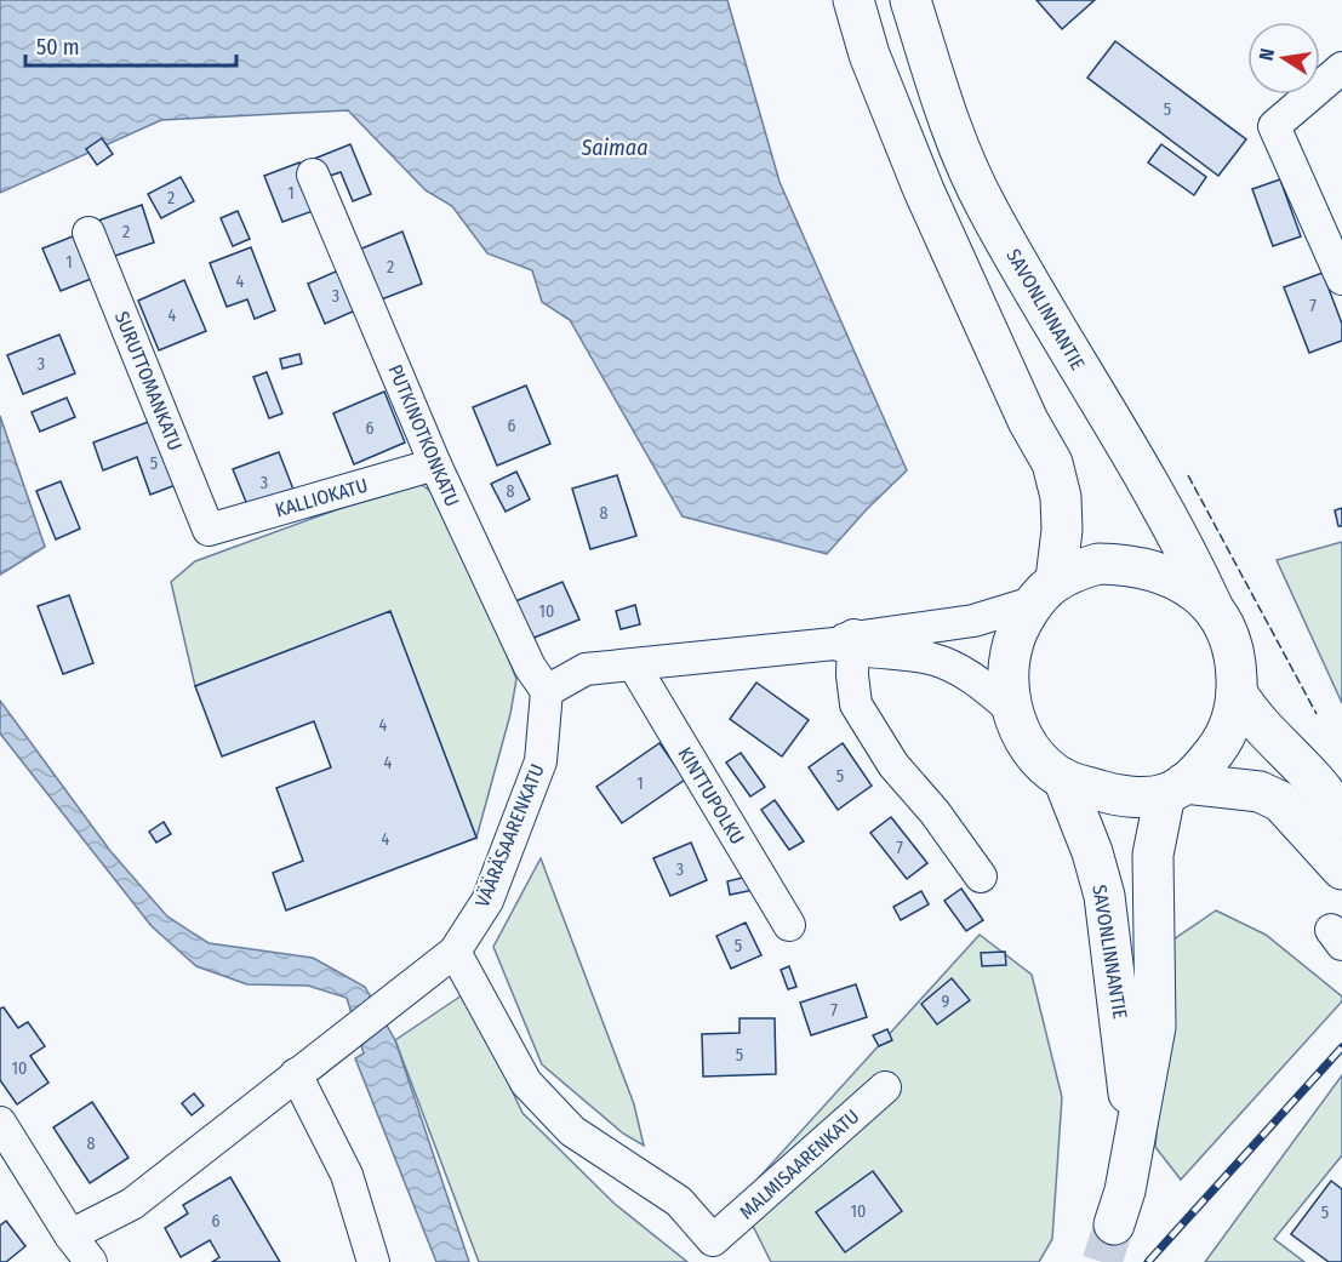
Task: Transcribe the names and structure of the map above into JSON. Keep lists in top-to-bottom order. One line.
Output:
{"streets":{"main road":["SAVONLINNANTIE"],"street":["SURUTTOMANKATU","PUTKINOTKONKATU","KALLIOKATU","KINTTUPOLKU","VÄÄRÄSAARENKATU","MALMISAARENKATU"]},"crossings":[["SURUTTOMANKATU","KALLIOKATU"],["PUTKINOTKONKATU","KALLIOKATU"],["PUTKINOTKONKATU","VÄÄRÄSAARENKATU"],["VÄÄRÄSAARENKATU","MALMISAARENKATU"]],"water":["Saimaa"],"house_numbers":["5","1","2","2","1","2","4","3","7","4","3","6","6","5","3","8","8","10","4","4","5","1","4","7","3","5","9","7","5","10","8","10","5","6"],"scale_bar":"50 m","north":"left"}
